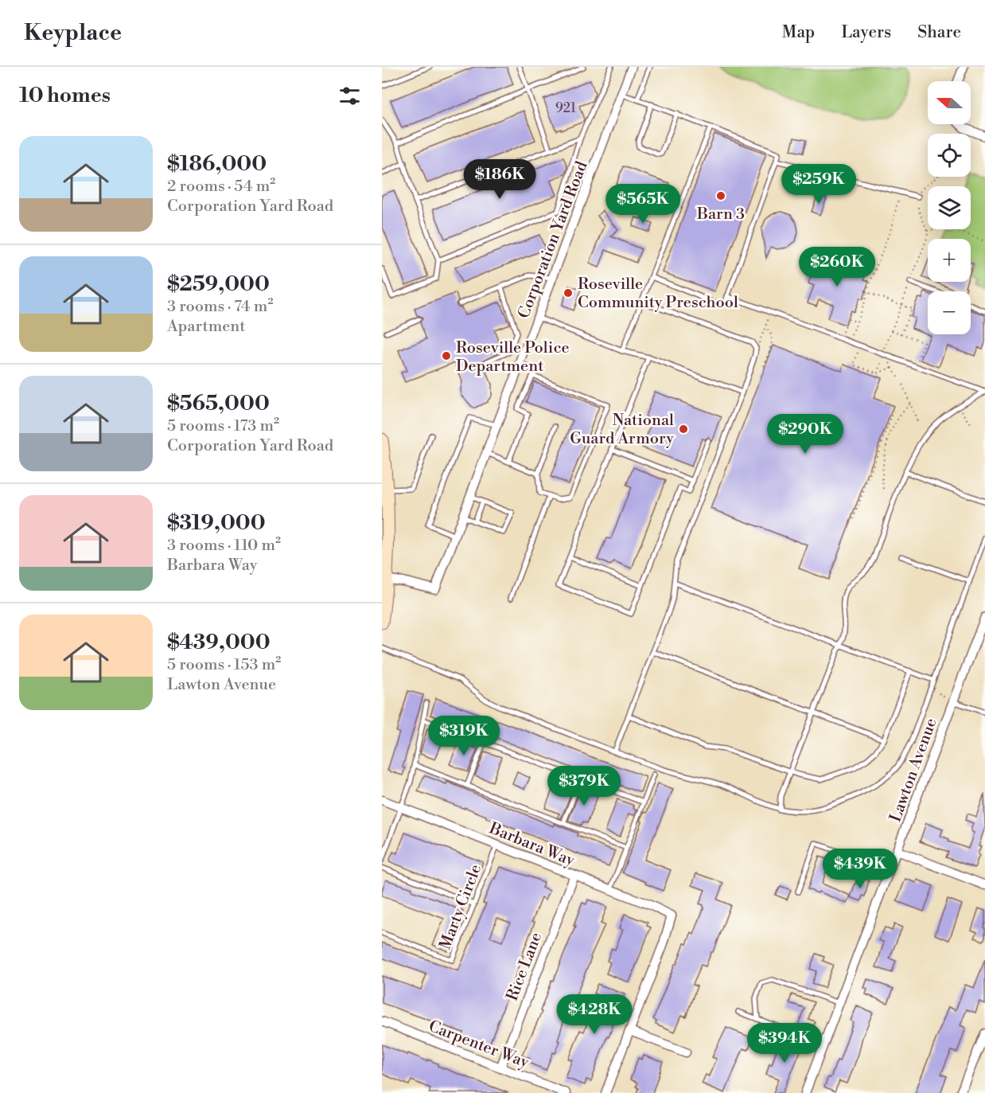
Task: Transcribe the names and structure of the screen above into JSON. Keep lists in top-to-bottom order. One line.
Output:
{"streets":{"street":["Corporation Yard Road","Lawton Avenue","Barbara Way","Rice Lane","Carpenter Way"],"lane":["Marty Circle"]},"crossings":[["Barbara Way","Marty Circle"],["Barbara Way","Rice Lane"],["Rice Lane","Carpenter Way"]],"places":["Barn 3","Roseville Community Preschool","Roseville Police Department","National Guard Armory"],"house_numbers":["921"],"north":"left","page":{"header":"Keyplace","nav":["Map","Layers","Share"],"heading":"10 homes","map_buttons":["+","−"],"list":[{"name":"$186,000","note":"2 rooms · 54 m² · Corporation Yard Road"},{"name":"$259,000","note":"3 rooms · 74 m² · Apartment"},{"name":"$565,000","note":"5 rooms · 173 m² · Corporation Yard Road"},{"name":"$319,000","note":"3 rooms · 110 m² · Barbara Way"},{"name":"$439,000","note":"5 rooms · 153 m² · Lawton Avenue"}],"price":["$186K","$259K","$565K","$260K","$290K","$319K","$379K","$439K","$428K","$394K"]}}
